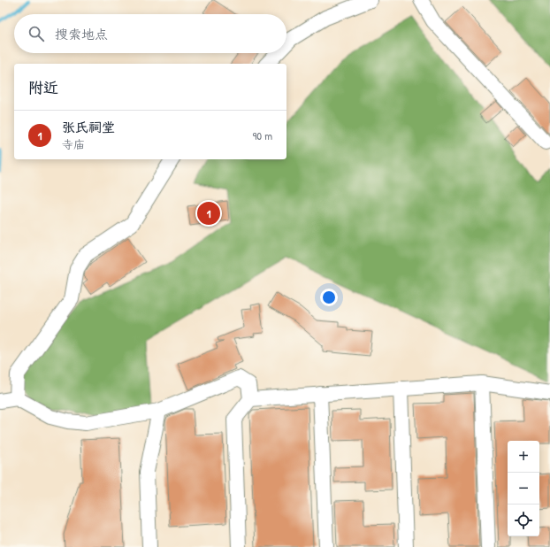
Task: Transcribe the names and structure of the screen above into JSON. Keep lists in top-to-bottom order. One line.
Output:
{"page":{"search":"搜索地点","heading":"附近","list":[{"mark":"1","name":"张氏祠堂","note":"寺庙","value":"90 m"}],"pins":"1","map_buttons":["+","−"]}}
